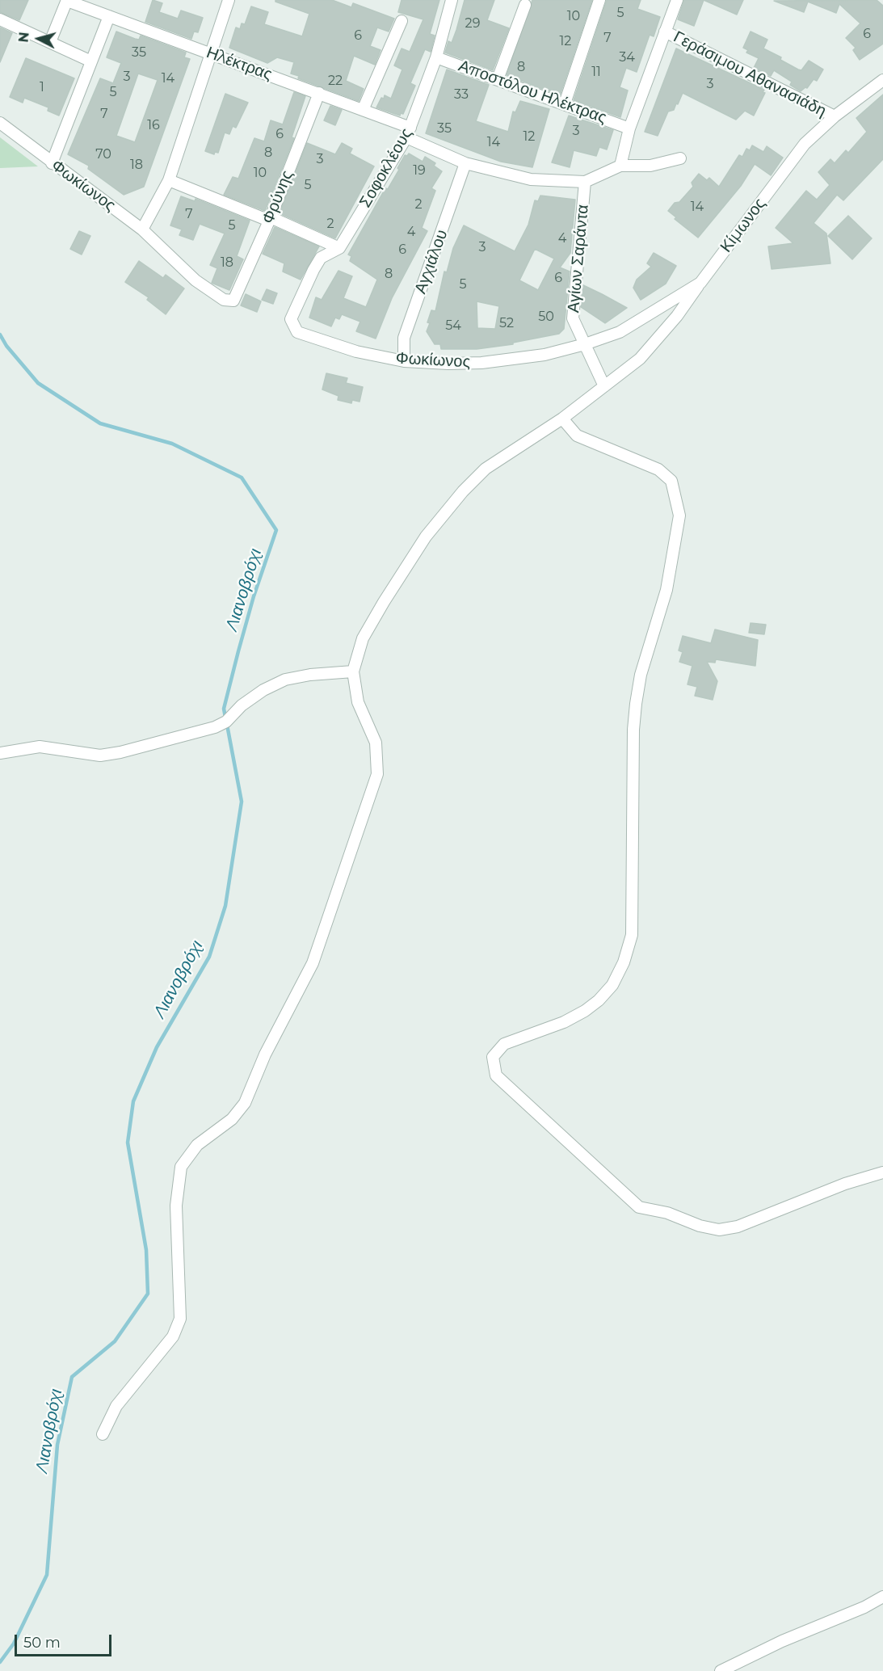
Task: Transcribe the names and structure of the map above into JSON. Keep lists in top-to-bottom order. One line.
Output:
{"streets":{"street":["Ηλέκτρας","Γεράσιμου Αθανασιάδη","Αποστόλου Ηλέκτρας","Σοφοκλέους","Φωκίωνος","Φρύνης","Κίμωνος","Αγίων Σαράντα","Αγχιάλου"]},"crossings":[["Ηλέκτρας","Σοφοκλέους"],["Ηλέκτρας","Φρύνης"],["Ηλέκτρας","Αγίων Σαράντα"],["Ηλέκτρας","Αγχιάλου"],["Γεράσιμου Αθανασιάδη","Κίμωνος"],["Αποστόλου Ηλέκτρας","Σοφοκλέους"],["Σοφοκλέους","Φωκίωνος"],["Φωκίωνος","Φρύνης"],["Φωκίωνος","Κίμωνος"],["Φωκίωνος","Αγίων Σαράντα"],["Φωκίωνος","Αγχιάλου"],["Κίμωνος","Αγίων Σαράντα"]],"water":["Λιανοβρόχι"],"house_numbers":["5","10","29","6","6","7","12","35","34","8","11","3","14","22","3","1","5","33","7","16","35","3","6","12","14","8","70","3","18","19","10","5","2","14","7","2","5","4","4","3","6","18","8","6","5","50","52","54"],"scale_bar":"50 m","north":"left"}
